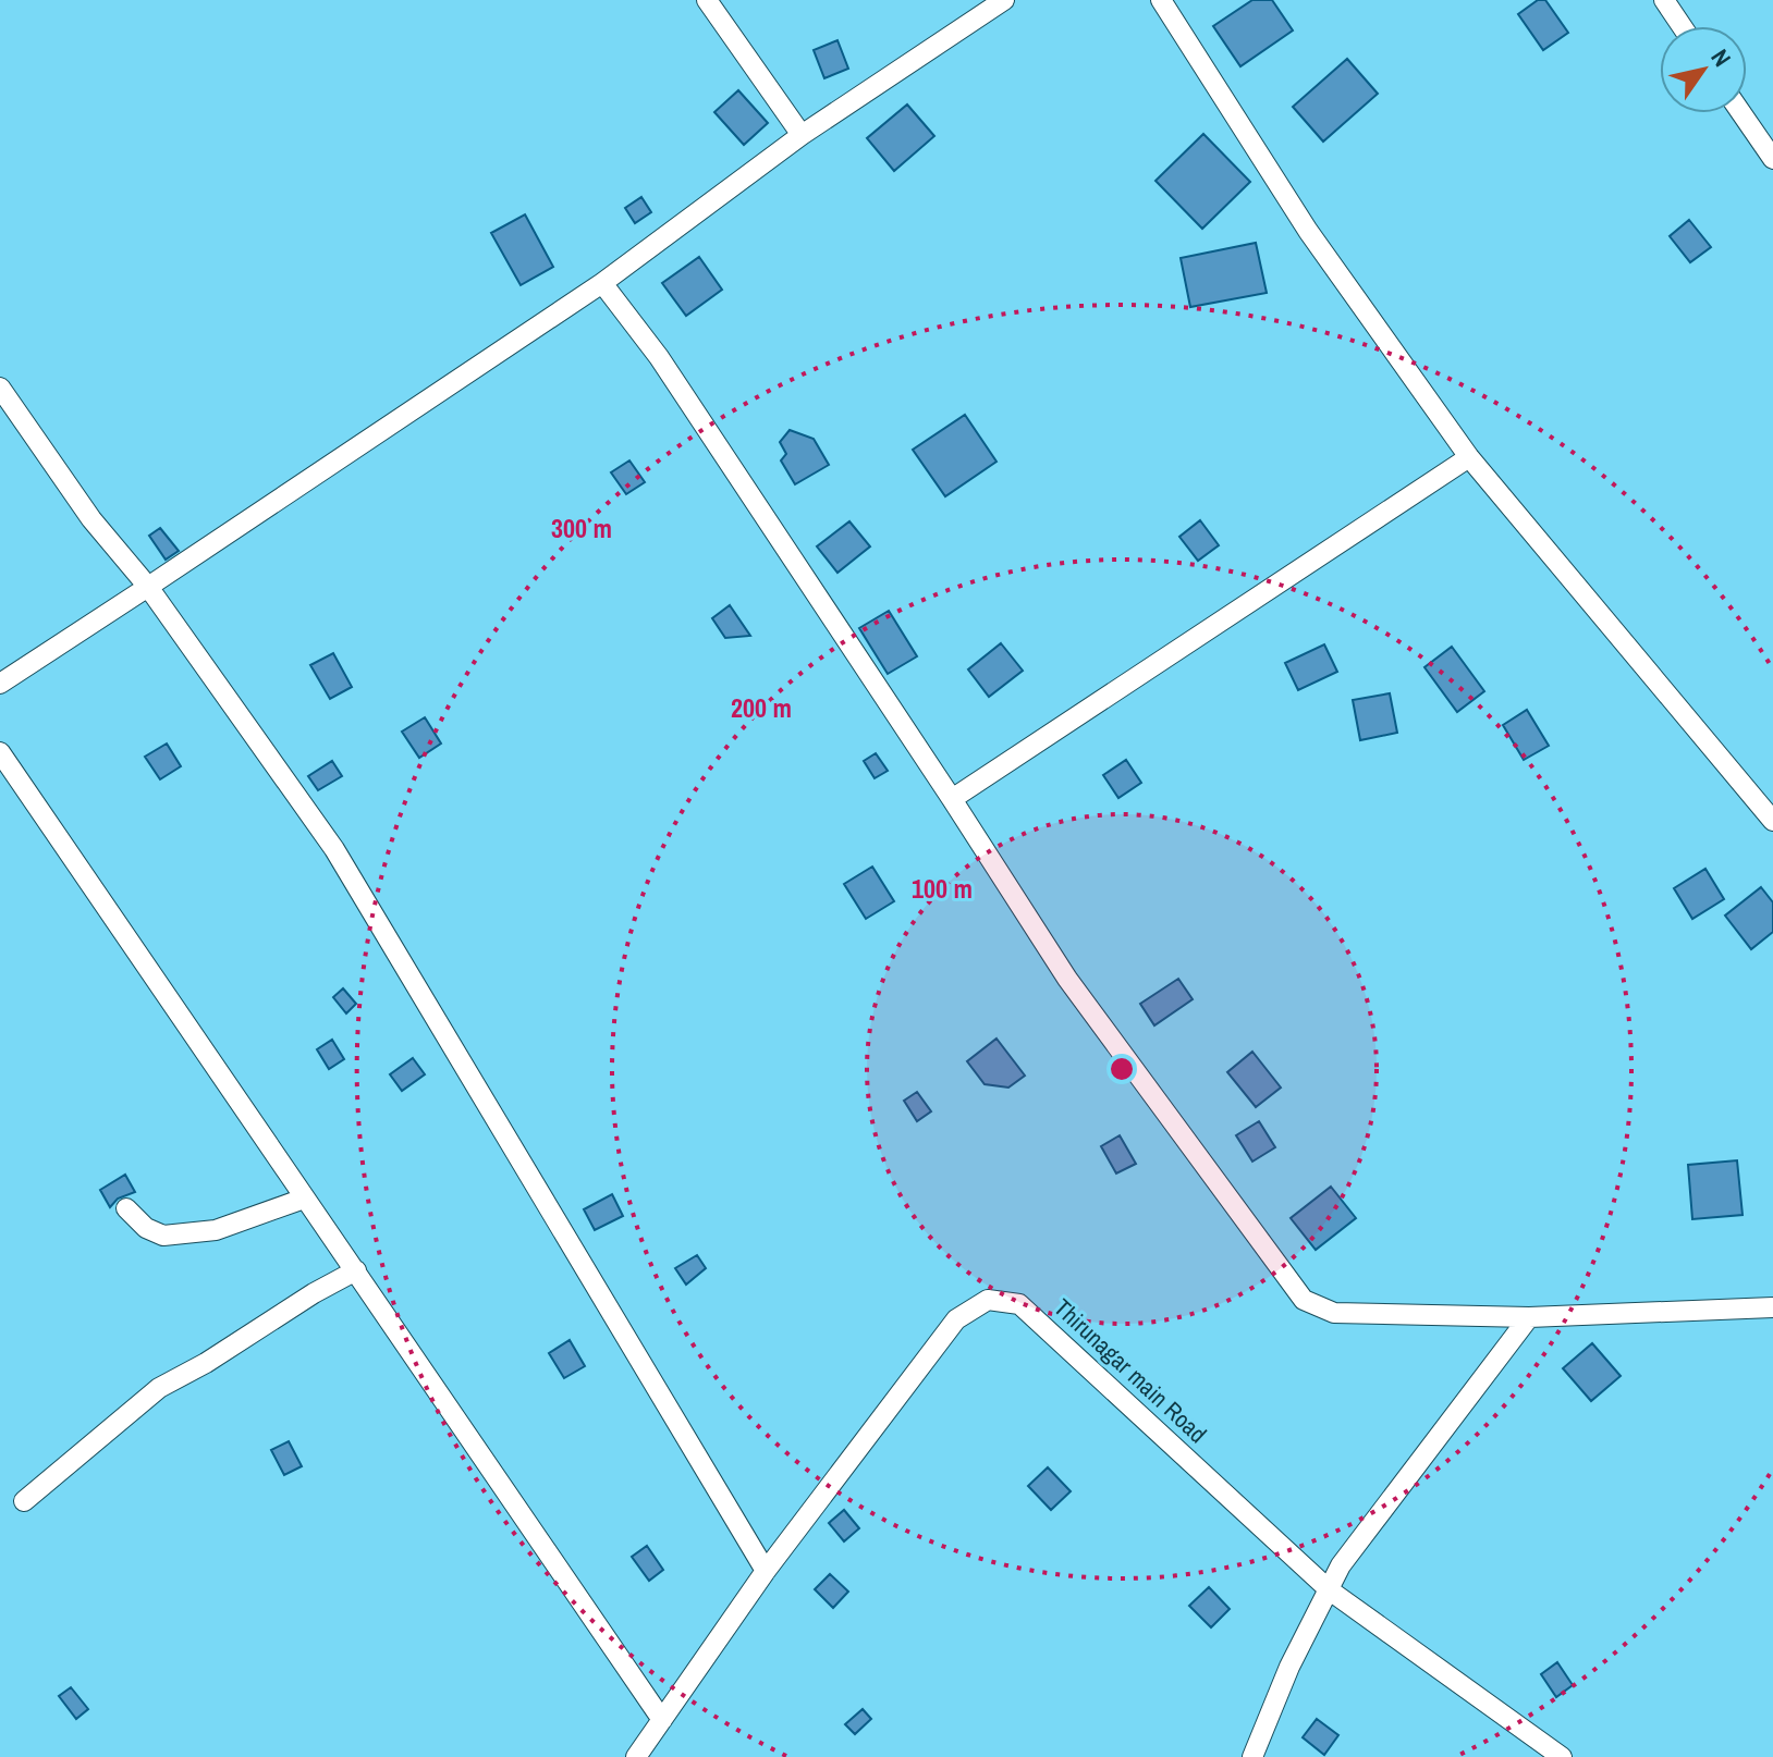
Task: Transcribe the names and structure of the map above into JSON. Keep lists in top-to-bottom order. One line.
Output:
{"streets":{"street":["Thirunagar main Road"]},"north":"top right","rings":["300 m","200 m","100 m"]}
